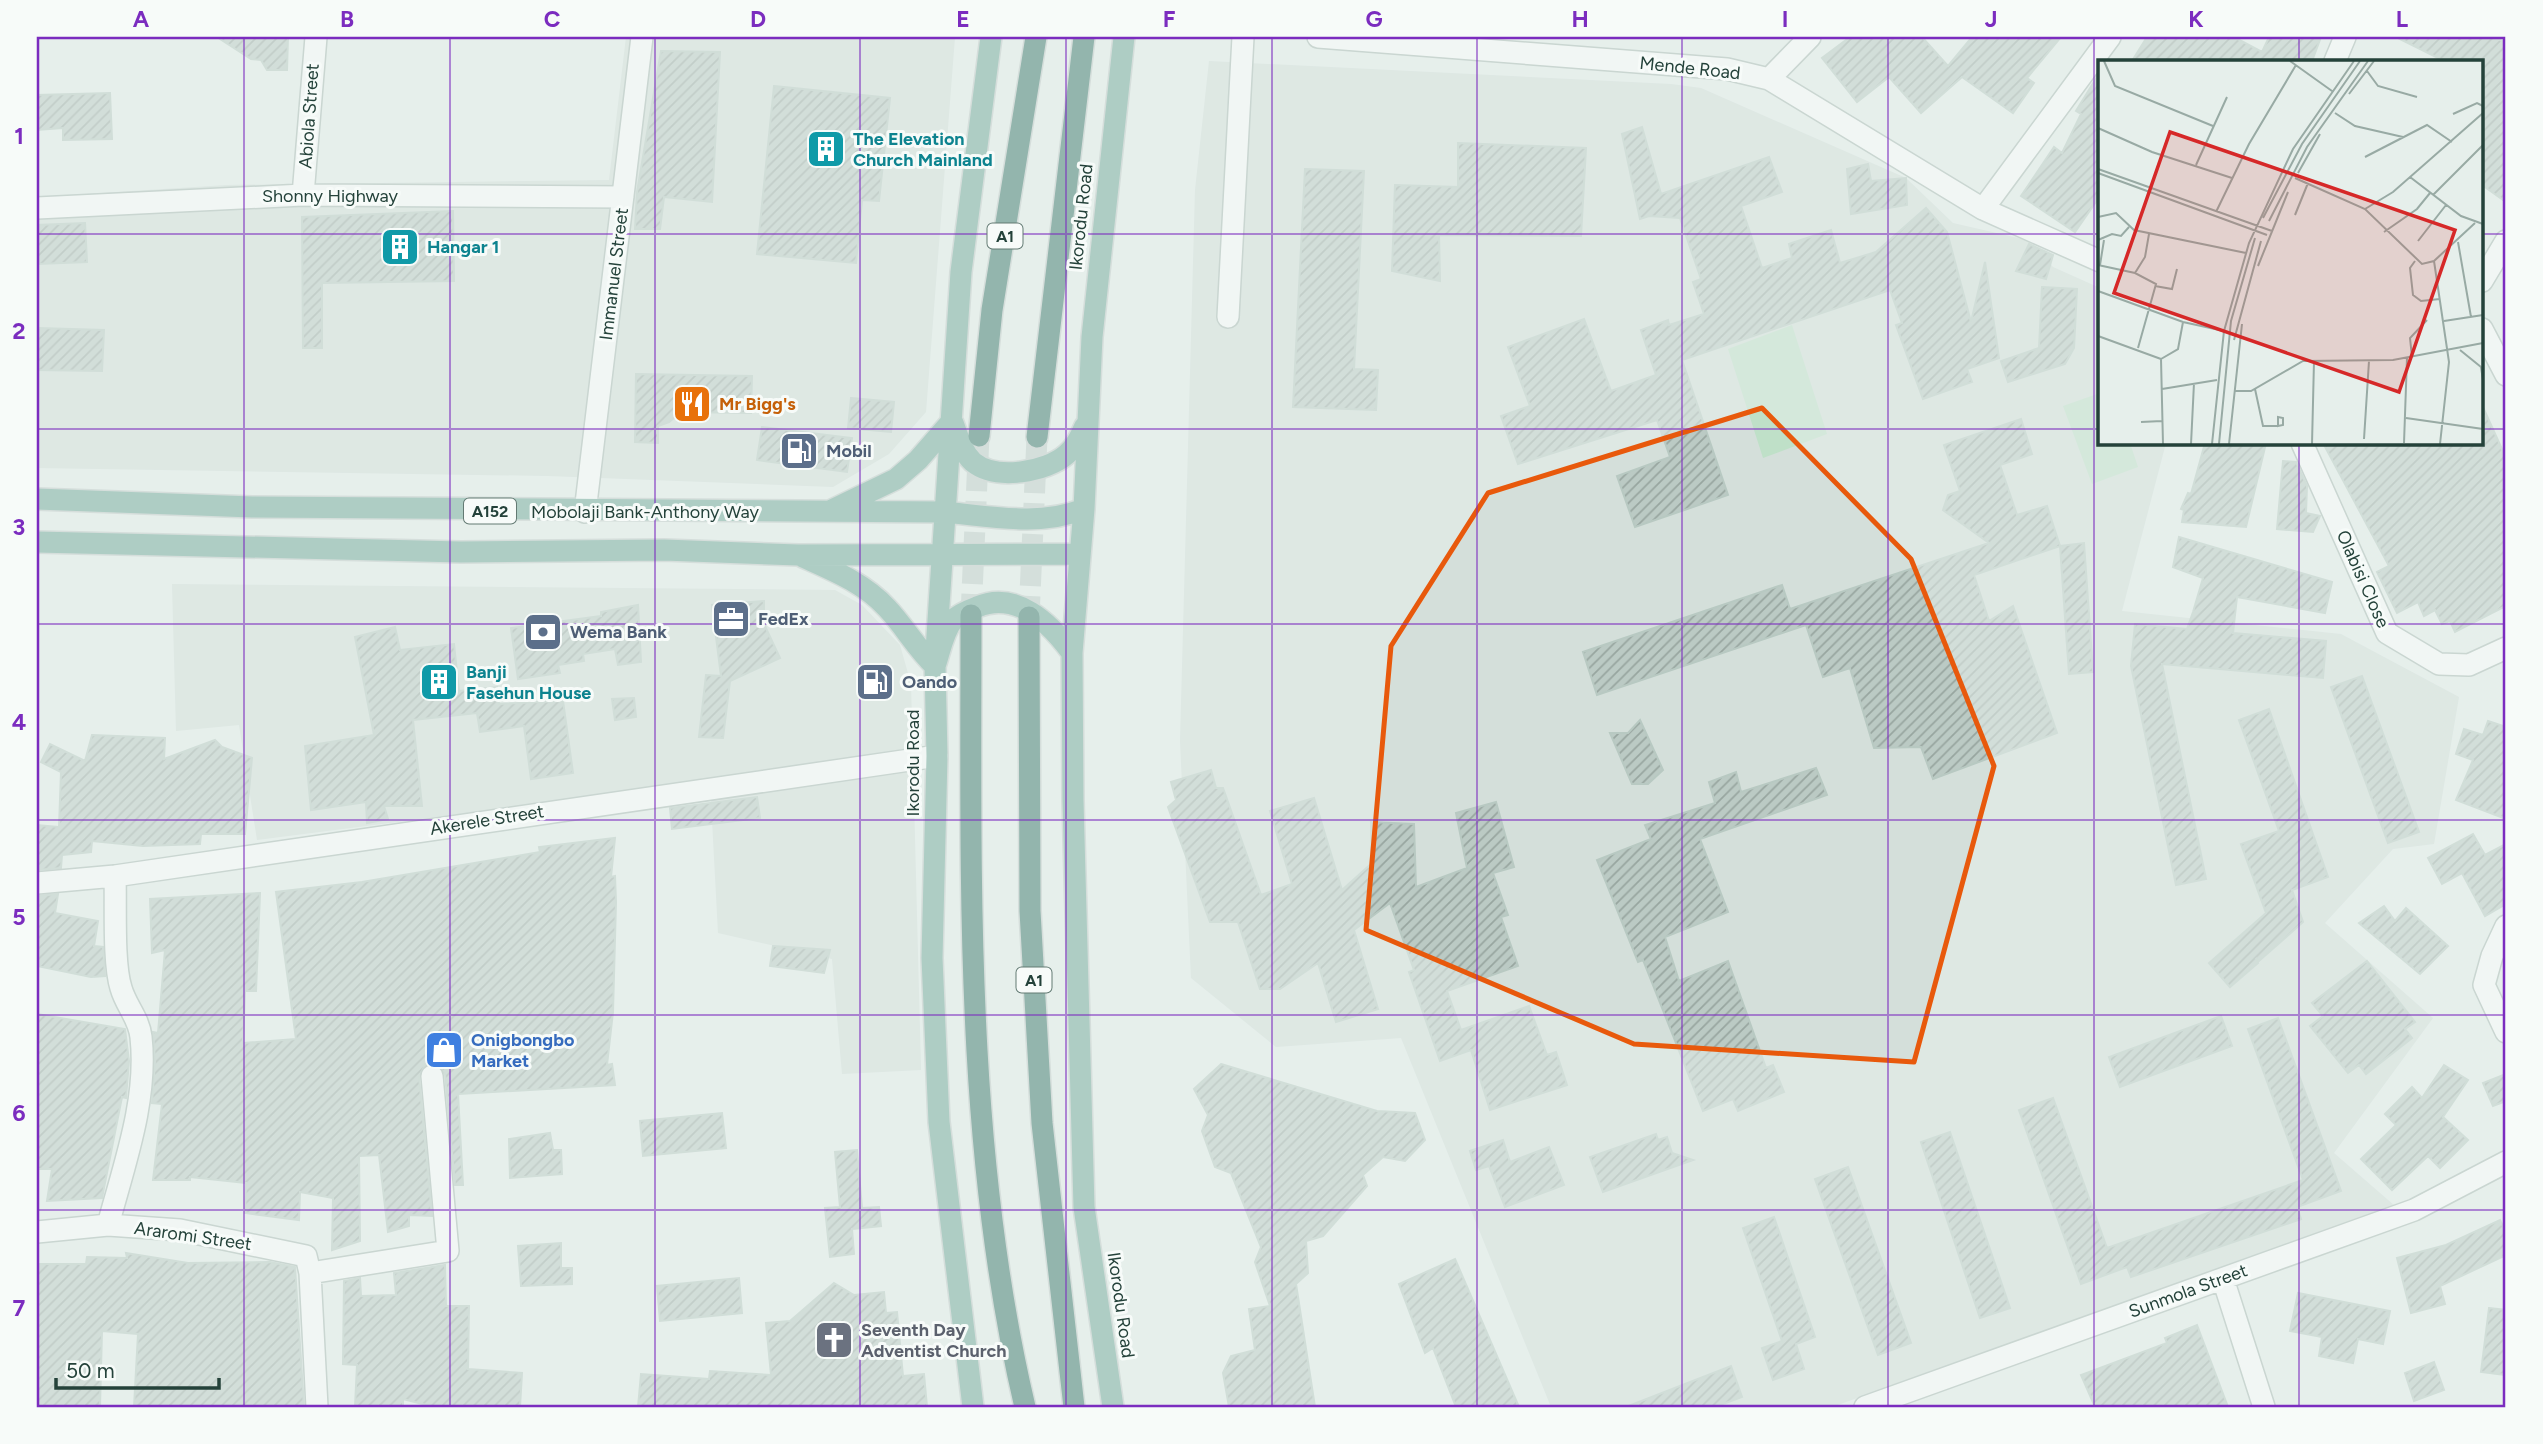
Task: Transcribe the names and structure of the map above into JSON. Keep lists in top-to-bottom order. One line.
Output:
{"streets":{"highway":["Ikorodu Road","A1"],"main road":["A152","Mobolaji Bank-Anthony Way"],"street":["Mende Road","Abiola Street","Shonny Highway","Immanuel Street","Olabisi Close","Akerele Street","Araromi Street","Sunmola Street"]},"crossings":[["Abiola Street","Shonny Highway"],["Shonny Highway","Immanuel Street"],["Ikorodu Road","A152"],["Ikorodu Road","Mobolaji Bank-Anthony Way"],["Ikorodu Road","Akerele Street"],["Immanuel Street","Mobolaji Bank-Anthony Way"],["A152","Mobolaji Bank-Anthony Way"]],"places":{"building":["The Elevation Church Mainland","Hangar 1","Banji Fasehun House"],"restaurant":["Mr Bigg's"],"fuel station":["Mobil","Oando"],"office":["FedEx"],"bank":["Wema Bank"],"shop":["Onigbongbo Market"],"church":["Seventh Day Adventist Church"]},"scale_bar":"50 m","grid":{"columns":["A","B","C","D","E","F","G","H","I","J","K","L"],"rows":["1","2","3","4","5","6","7"]}}
